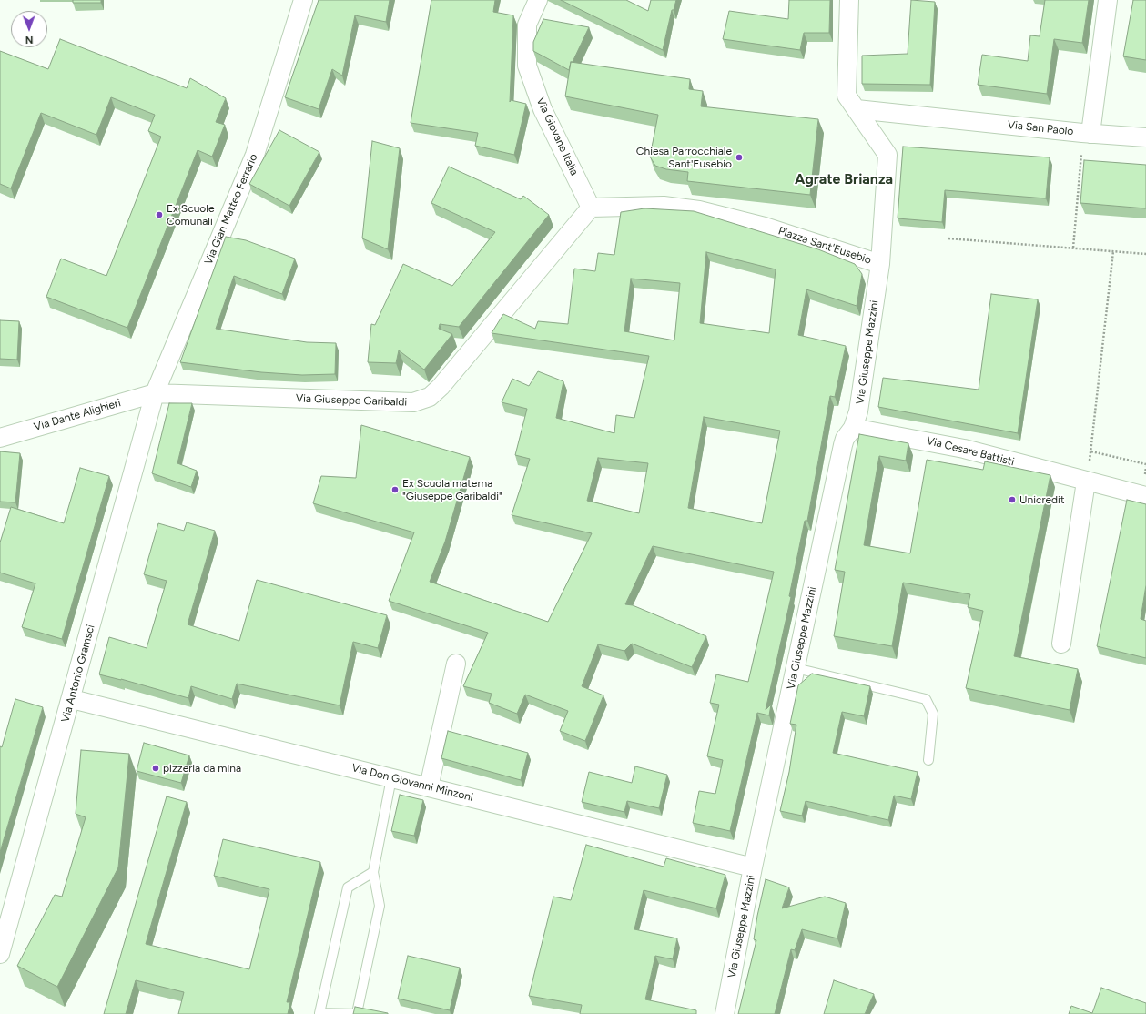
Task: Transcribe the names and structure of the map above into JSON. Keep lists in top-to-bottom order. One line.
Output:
{"streets":{"street":["Via San Paolo","Via Giovane Italia","Via Gian Matteo Ferrario","Piazza Sant'Eusebio","Via Giuseppe Mazzini","Via Giuseppe Garibaldi","Via Dante Alighieri","Via Cesare Battisti","Via Antonio Gramsci","Via Don Giovanni Minzoni"]},"crossings":[["Via San Paolo","Piazza Sant'Eusebio"],["Via Giovane Italia","Piazza Sant'Eusebio"],["Via Giovane Italia","Via Giuseppe Garibaldi"],["Via Gian Matteo Ferrario","Via Giuseppe Garibaldi"],["Via Gian Matteo Ferrario","Via Dante Alighieri"],["Via Gian Matteo Ferrario","Via Antonio Gramsci"],["Piazza Sant'Eusebio","Via Giuseppe Mazzini"],["Piazza Sant'Eusebio","Via Giuseppe Garibaldi"],["Via Giuseppe Mazzini","Via Cesare Battisti"],["Via Giuseppe Mazzini","Via Don Giovanni Minzoni"],["Via Giuseppe Garibaldi","Via Dante Alighieri"],["Via Giuseppe Garibaldi","Via Antonio Gramsci"],["Via Dante Alighieri","Via Antonio Gramsci"],["Via Antonio Gramsci","Via Don Giovanni Minzoni"]],"districts":["Agrate Brianza"],"places":["Chiesa Parrocchiale Sant'Eusebio","Ex Scuole Comunali","Ex Scuola materna \"Giuseppe Garibaldi\"","Unicredit","pizzeria da mina"],"north":"bottom"}
